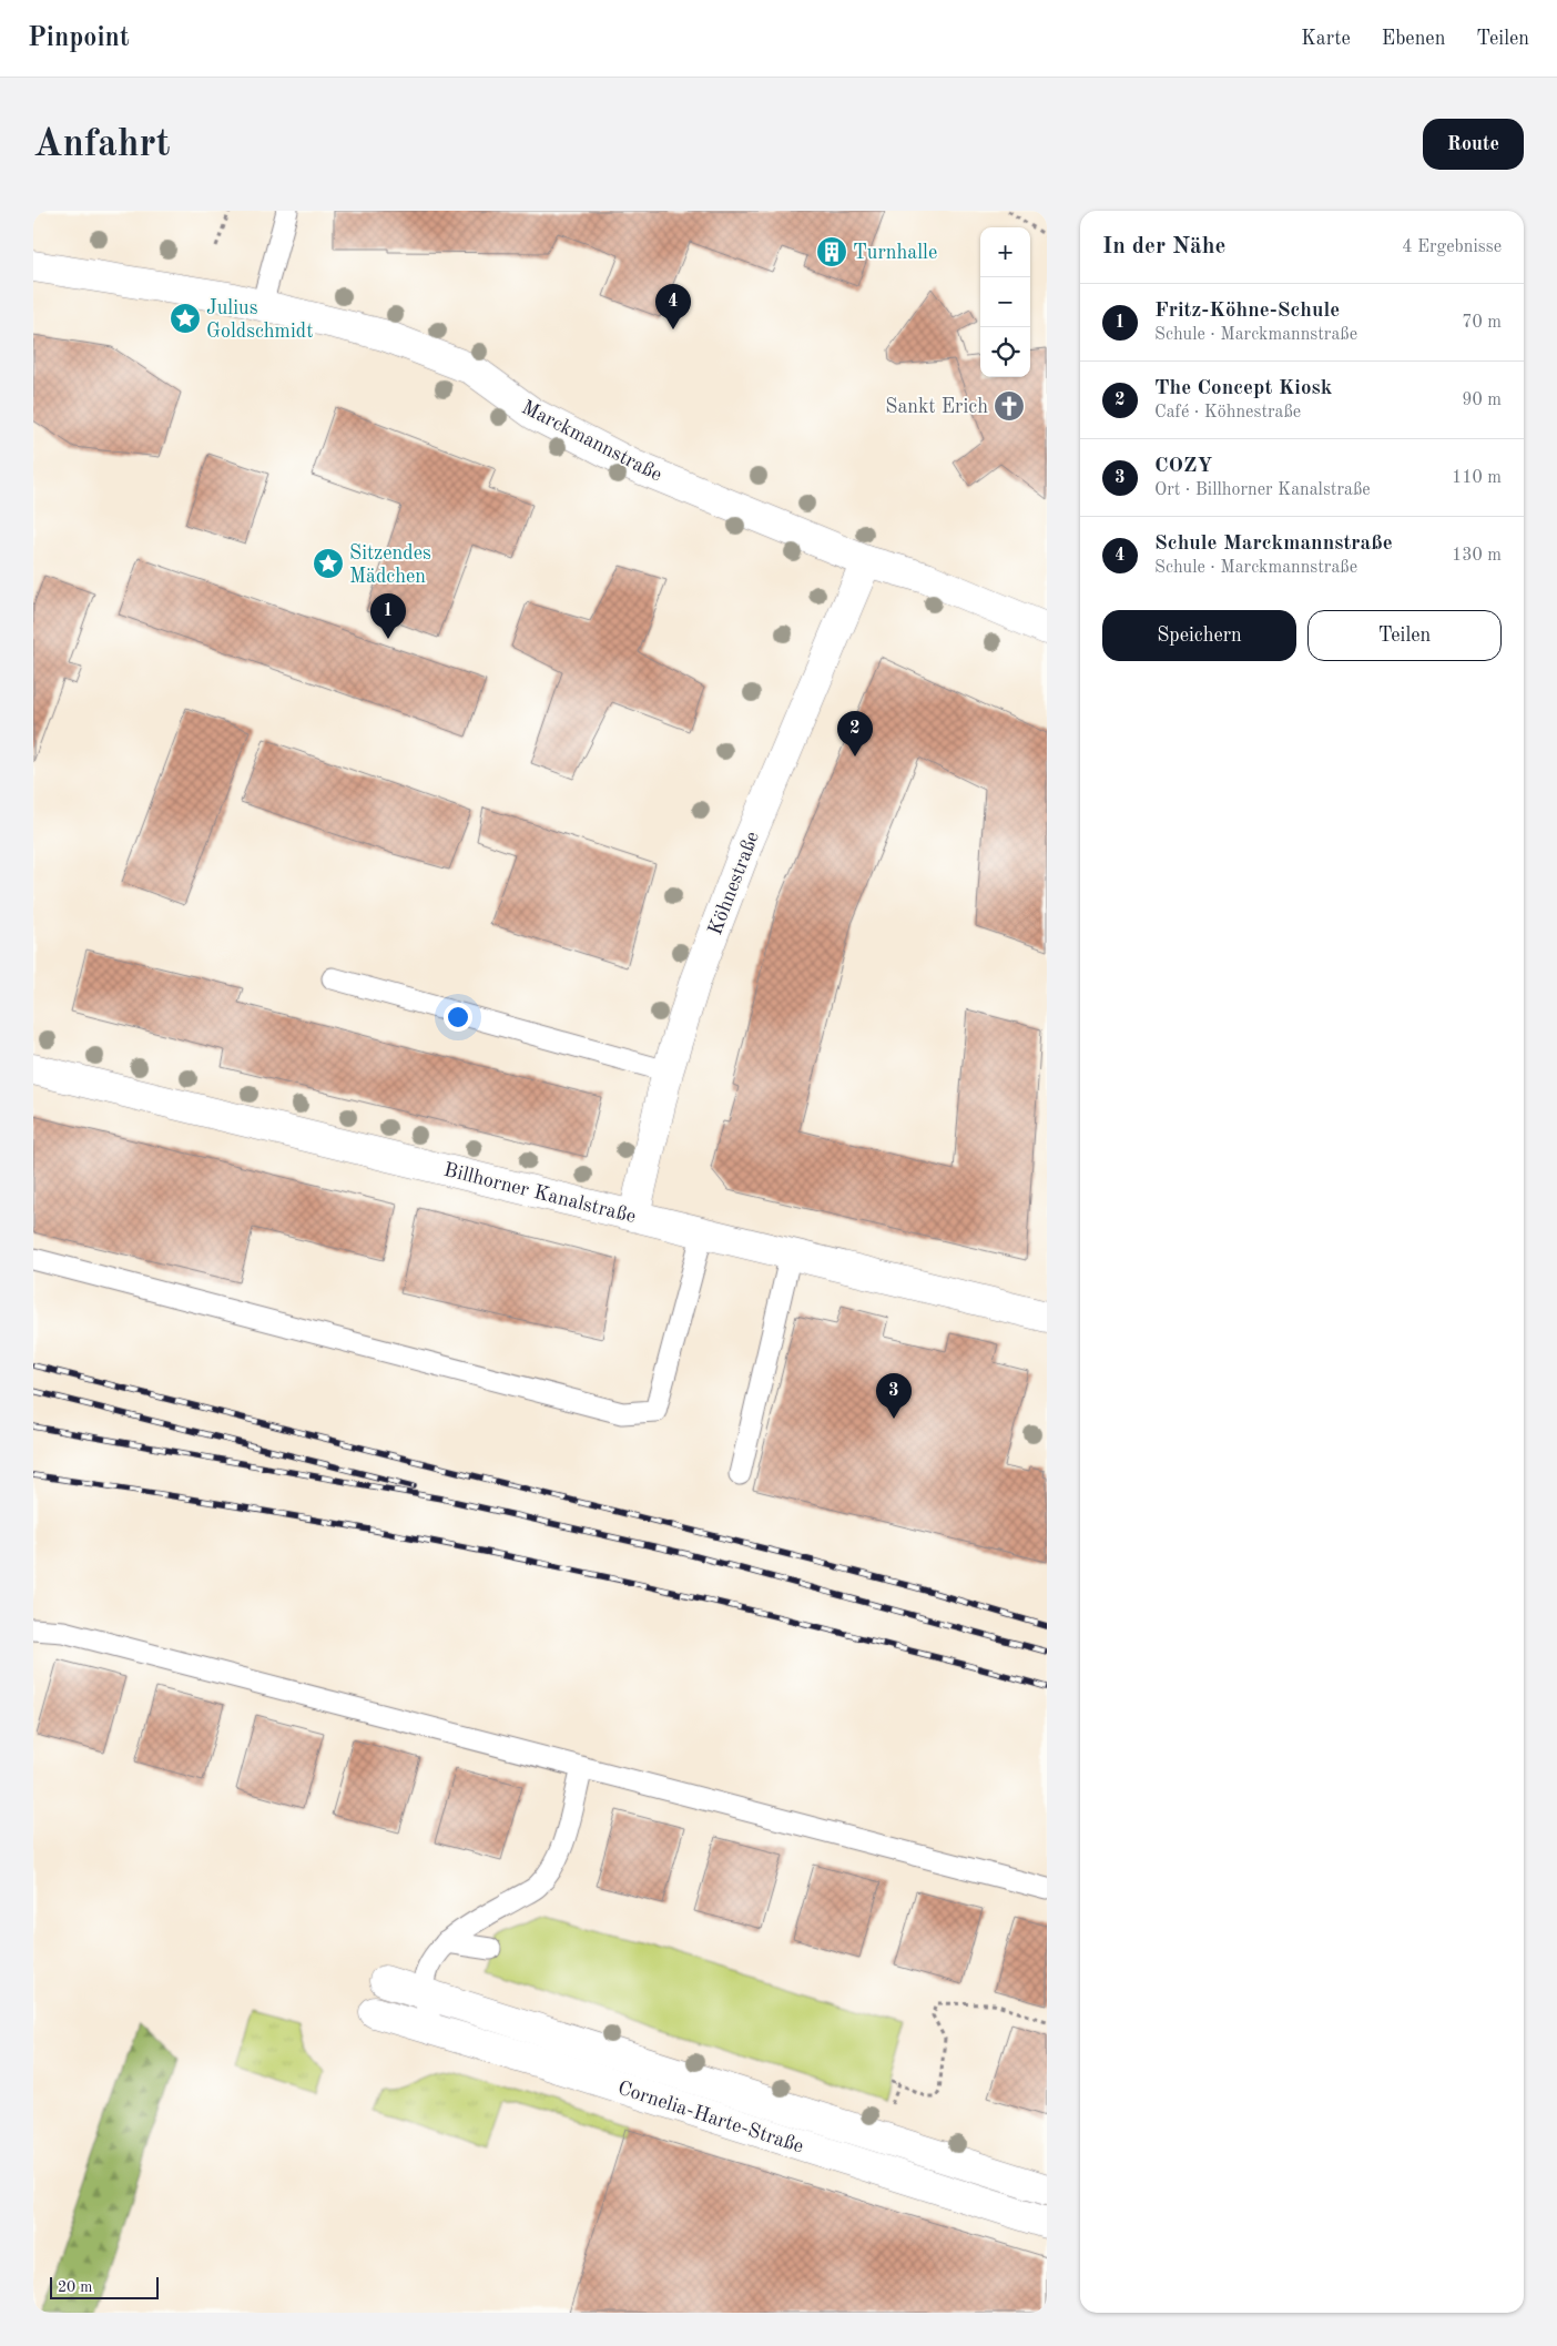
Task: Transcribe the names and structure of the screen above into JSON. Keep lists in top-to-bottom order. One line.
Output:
{"streets":{"street":["Marckmannstraße","Köhnestraße","Billhorner Kanalstraße","Cornelia-Harte-Straße"]},"crossings":[["Marckmannstraße","Köhnestraße"],["Köhnestraße","Billhorner Kanalstraße"]],"places":{"building":["Turnhalle"],"place":["Julius Goldschmidt","Sitzendes Mädchen"],"church":["Sankt Erich"]},"scale_bar":"20 m","page":{"header":"Pinpoint","nav":["Karte","Ebenen","Teilen"],"buttons":["Route",["Speichern","Teilen"]],"title":"Anfahrt","heading":["In der Nähe","4 Ergebnisse"],"map_buttons":["+","−"],"list":[{"mark":"1","name":"Fritz-Köhne-Schule","note":"Schule · Marckmannstraße","value":"70 m"},{"mark":"2","name":"The Concept Kiosk","note":"Café · Köhnestraße","value":"90 m"},{"mark":"3","name":"COZY","note":"Ort · Billhorner Kanalstraße","value":"110 m"},{"mark":"4","name":"Schule Marckmannstraße","note":"Schule · Marckmannstraße","value":"130 m"}],"pins":["4","1","2","3"],"scale":"20 m"}}
